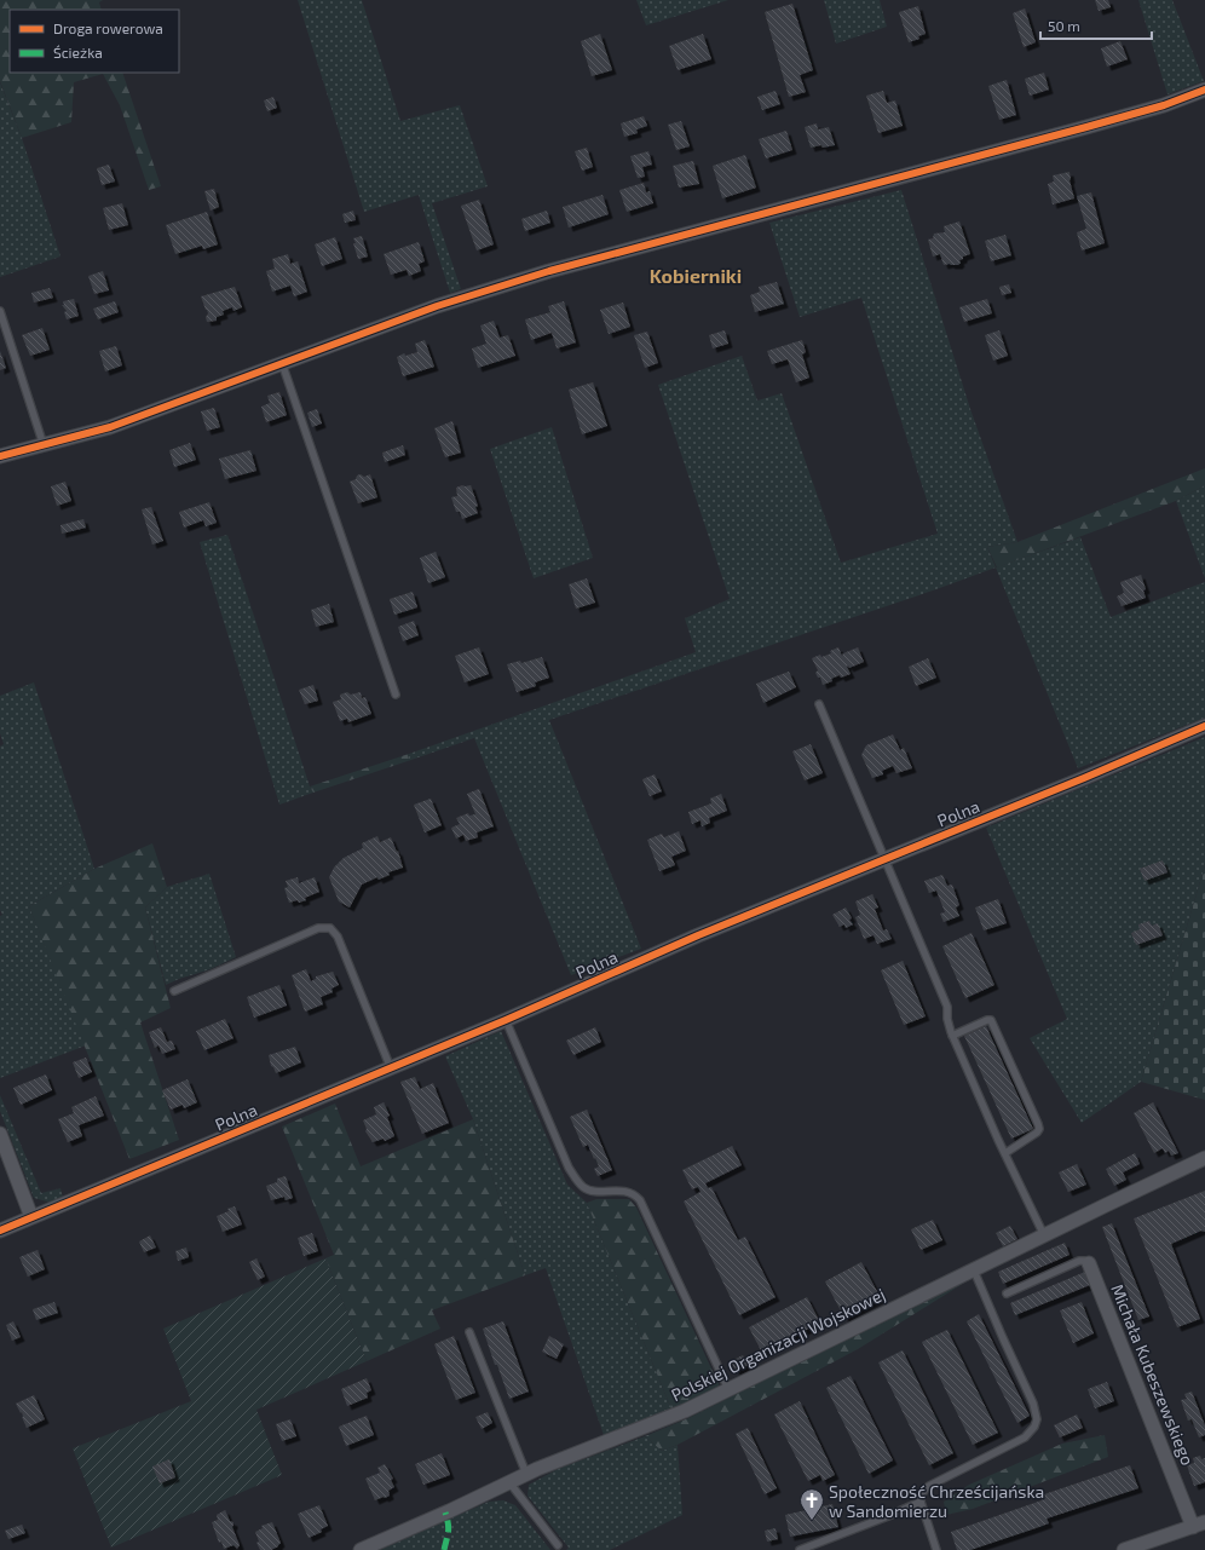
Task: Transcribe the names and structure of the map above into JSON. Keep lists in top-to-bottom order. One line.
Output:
{"streets":{"street":["Polna","Polskiej Organizacji Wojskowej","Michała Kubeszewskiego"]},"districts":["Kobierniki"],"places":{"church":["Społeczność Chrześcijańska w Sandomierzu"]},"legend":["Droga rowerowa","Ścieżka"],"scale_bar":"50 m"}
